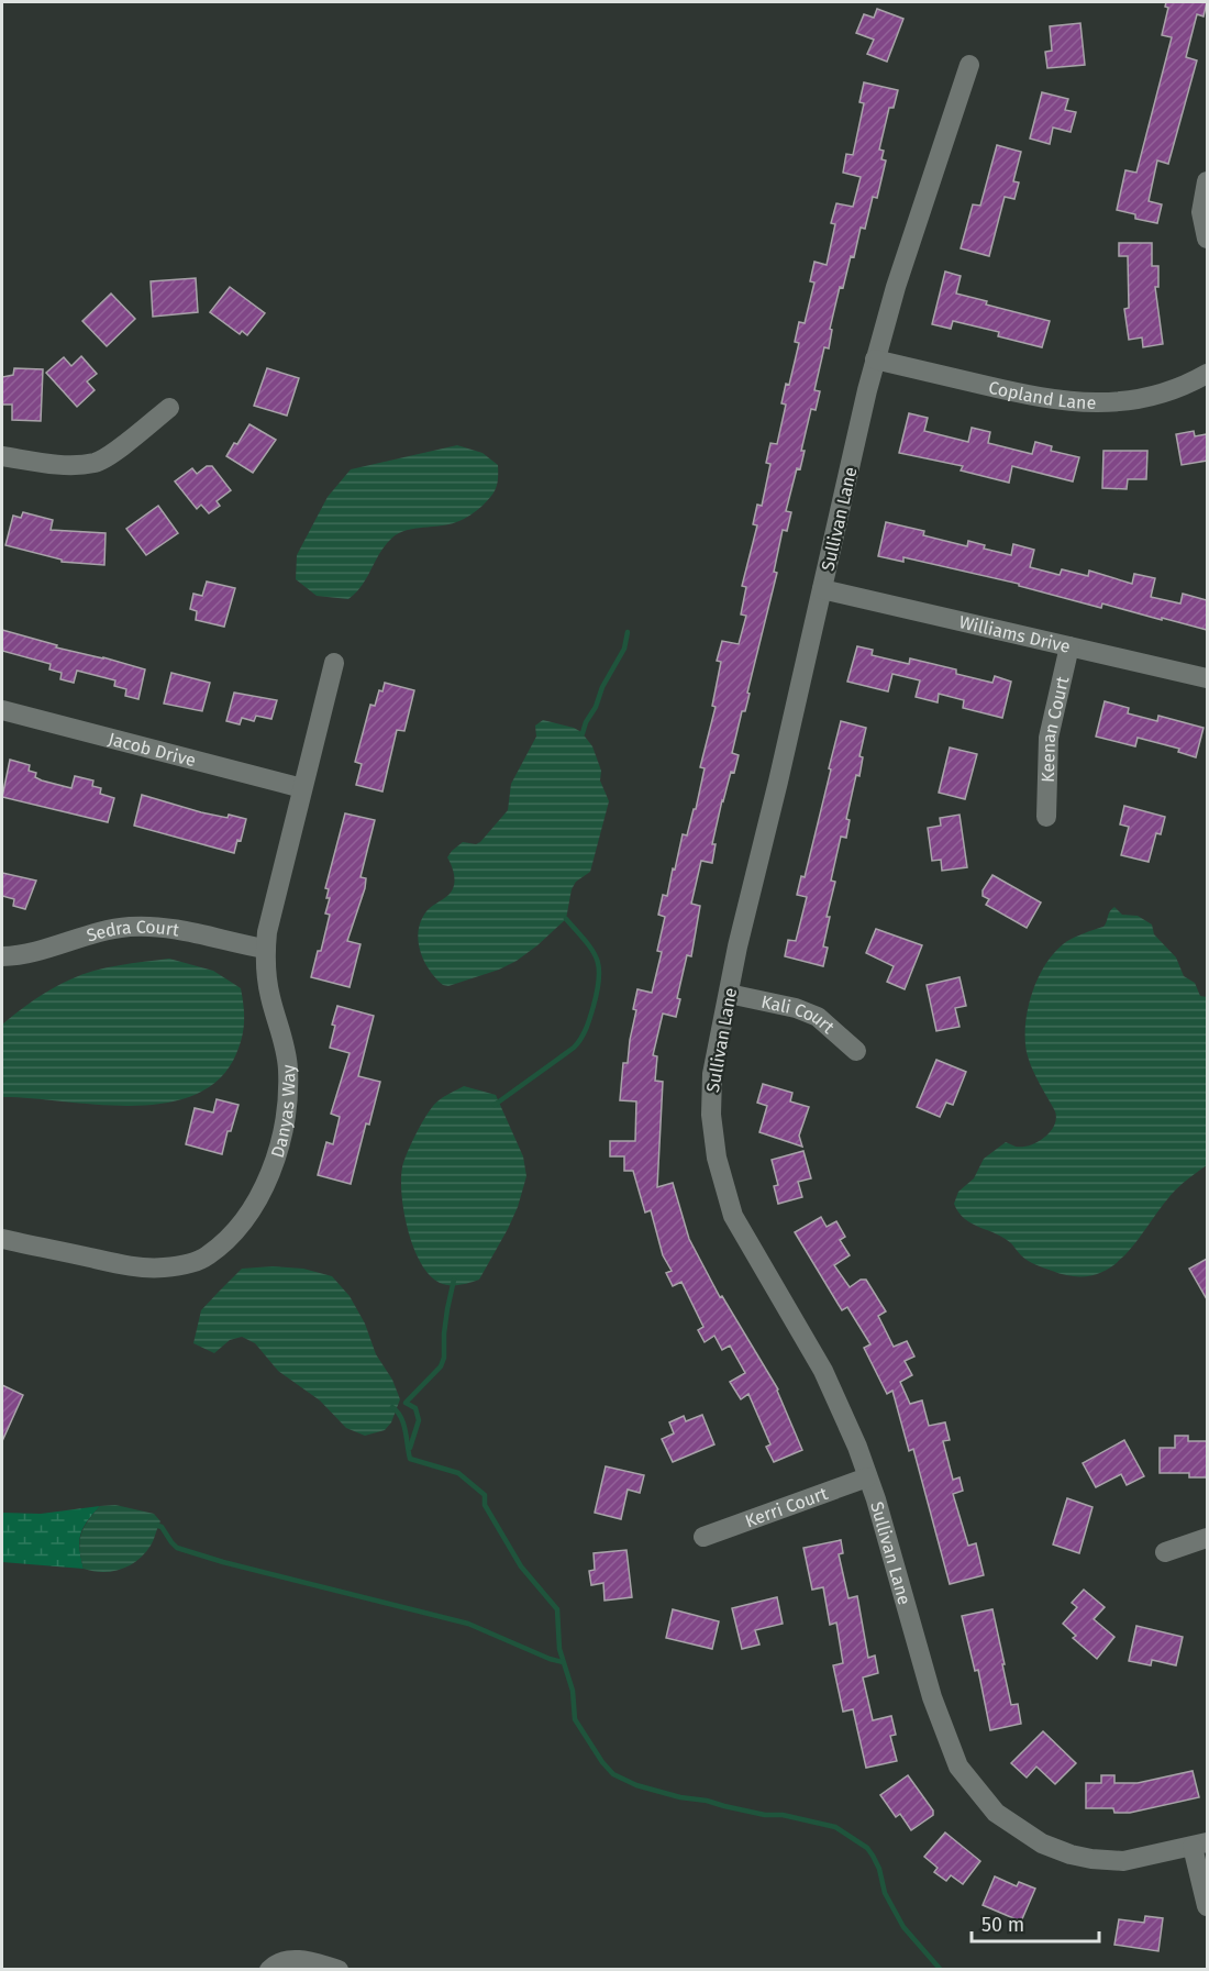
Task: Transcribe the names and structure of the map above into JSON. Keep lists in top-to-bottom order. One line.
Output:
{"streets":{"street":["Copland Lane","Sullivan Lane","Williams Drive","Keenan Court","Jacob Drive","Sedra Court","Kali Court","Danyas Way","Kerri Court"]},"crossings":[["Copland Lane","Sullivan Lane"],["Sullivan Lane","Williams Drive"],["Sullivan Lane","Kali Court"],["Sullivan Lane","Kerri Court"],["Williams Drive","Keenan Court"],["Jacob Drive","Danyas Way"],["Sedra Court","Danyas Way"]],"scale_bar":"50 m"}
